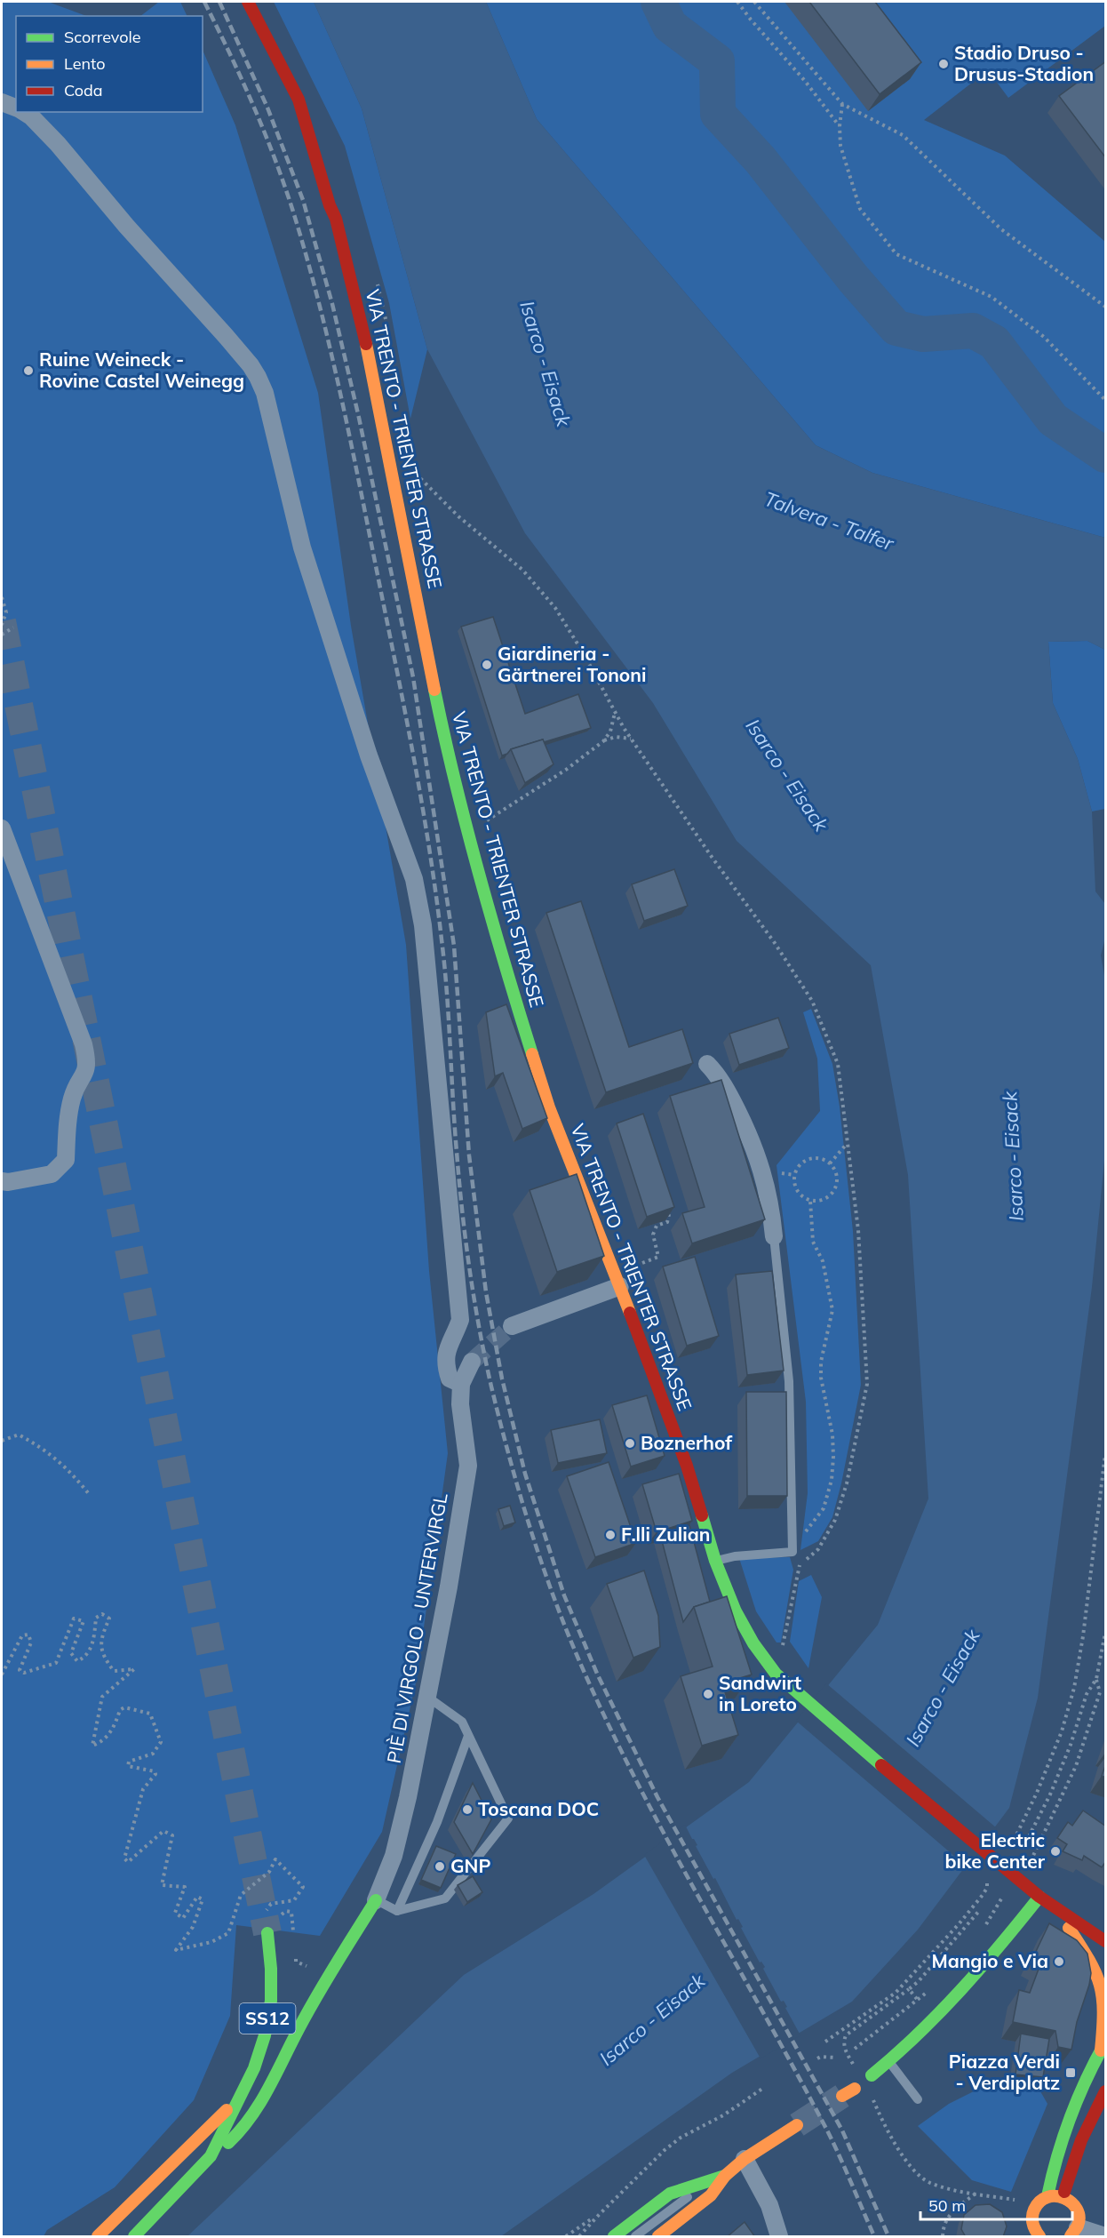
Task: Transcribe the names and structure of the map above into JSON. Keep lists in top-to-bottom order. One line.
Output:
{"streets":{"street":["VIA TRENTO - TRIENTER STRASSE","PIÈ DI VIRGOLO - UNTERVIRGL","SS12"]},"water":["Isarco - Eisack","Talvera - Talfer"],"places":{"other":["Stadio Druso - Drusus-Stadion","Ruine Weineck - Rovine Castel Weinegg","Giardineria - Gärtnerei Tononi","Boznerhof","F.lli Zulian","Sandwirt in Loreto","Toscana DOC","Electric bike Center","GNP","Mangio e Via"],"transit":["Piazza Verdi - Verdiplatz"]},"legend":["Scorrevole","Lento","Coda"],"scale_bar":"50 m"}
